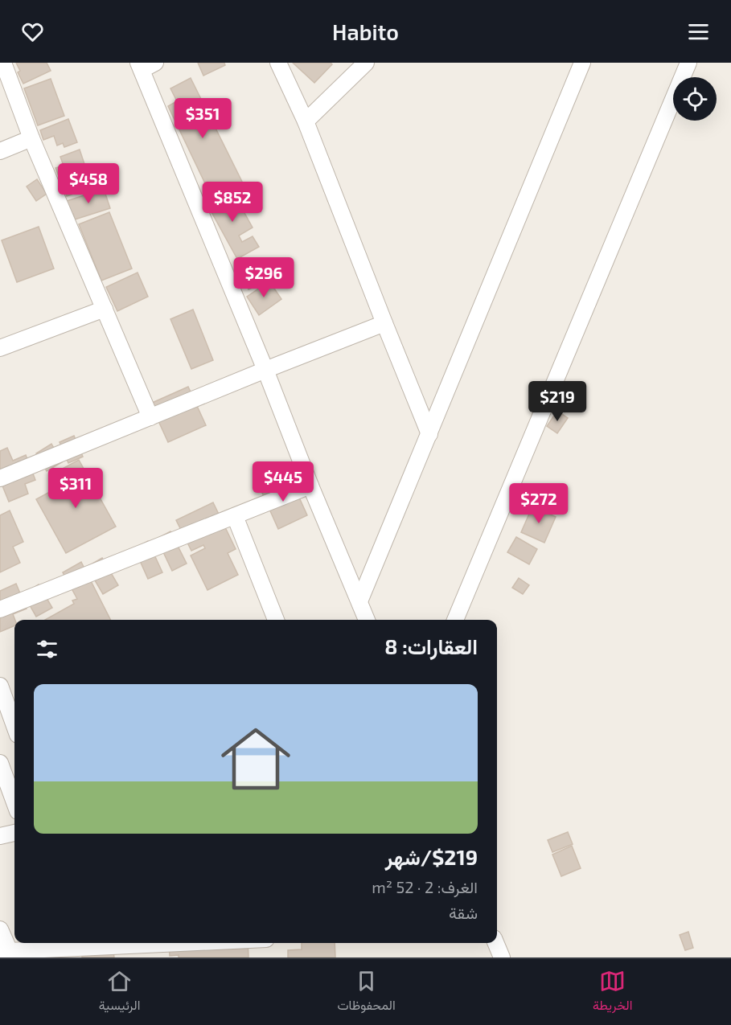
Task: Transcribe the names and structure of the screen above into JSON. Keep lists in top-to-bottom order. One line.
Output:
{"page":{"header":"Habito","price":["$351","$458","$852","$296","$219","$445","$311","$272"],"heading":"العقارات: 8","list":[{"name":"$219/شهر","note":"الغرف: 2 · 52 m² · شقة"}],"tabs":["الخريطة","المحفوظات","الرئيسية"]}}
